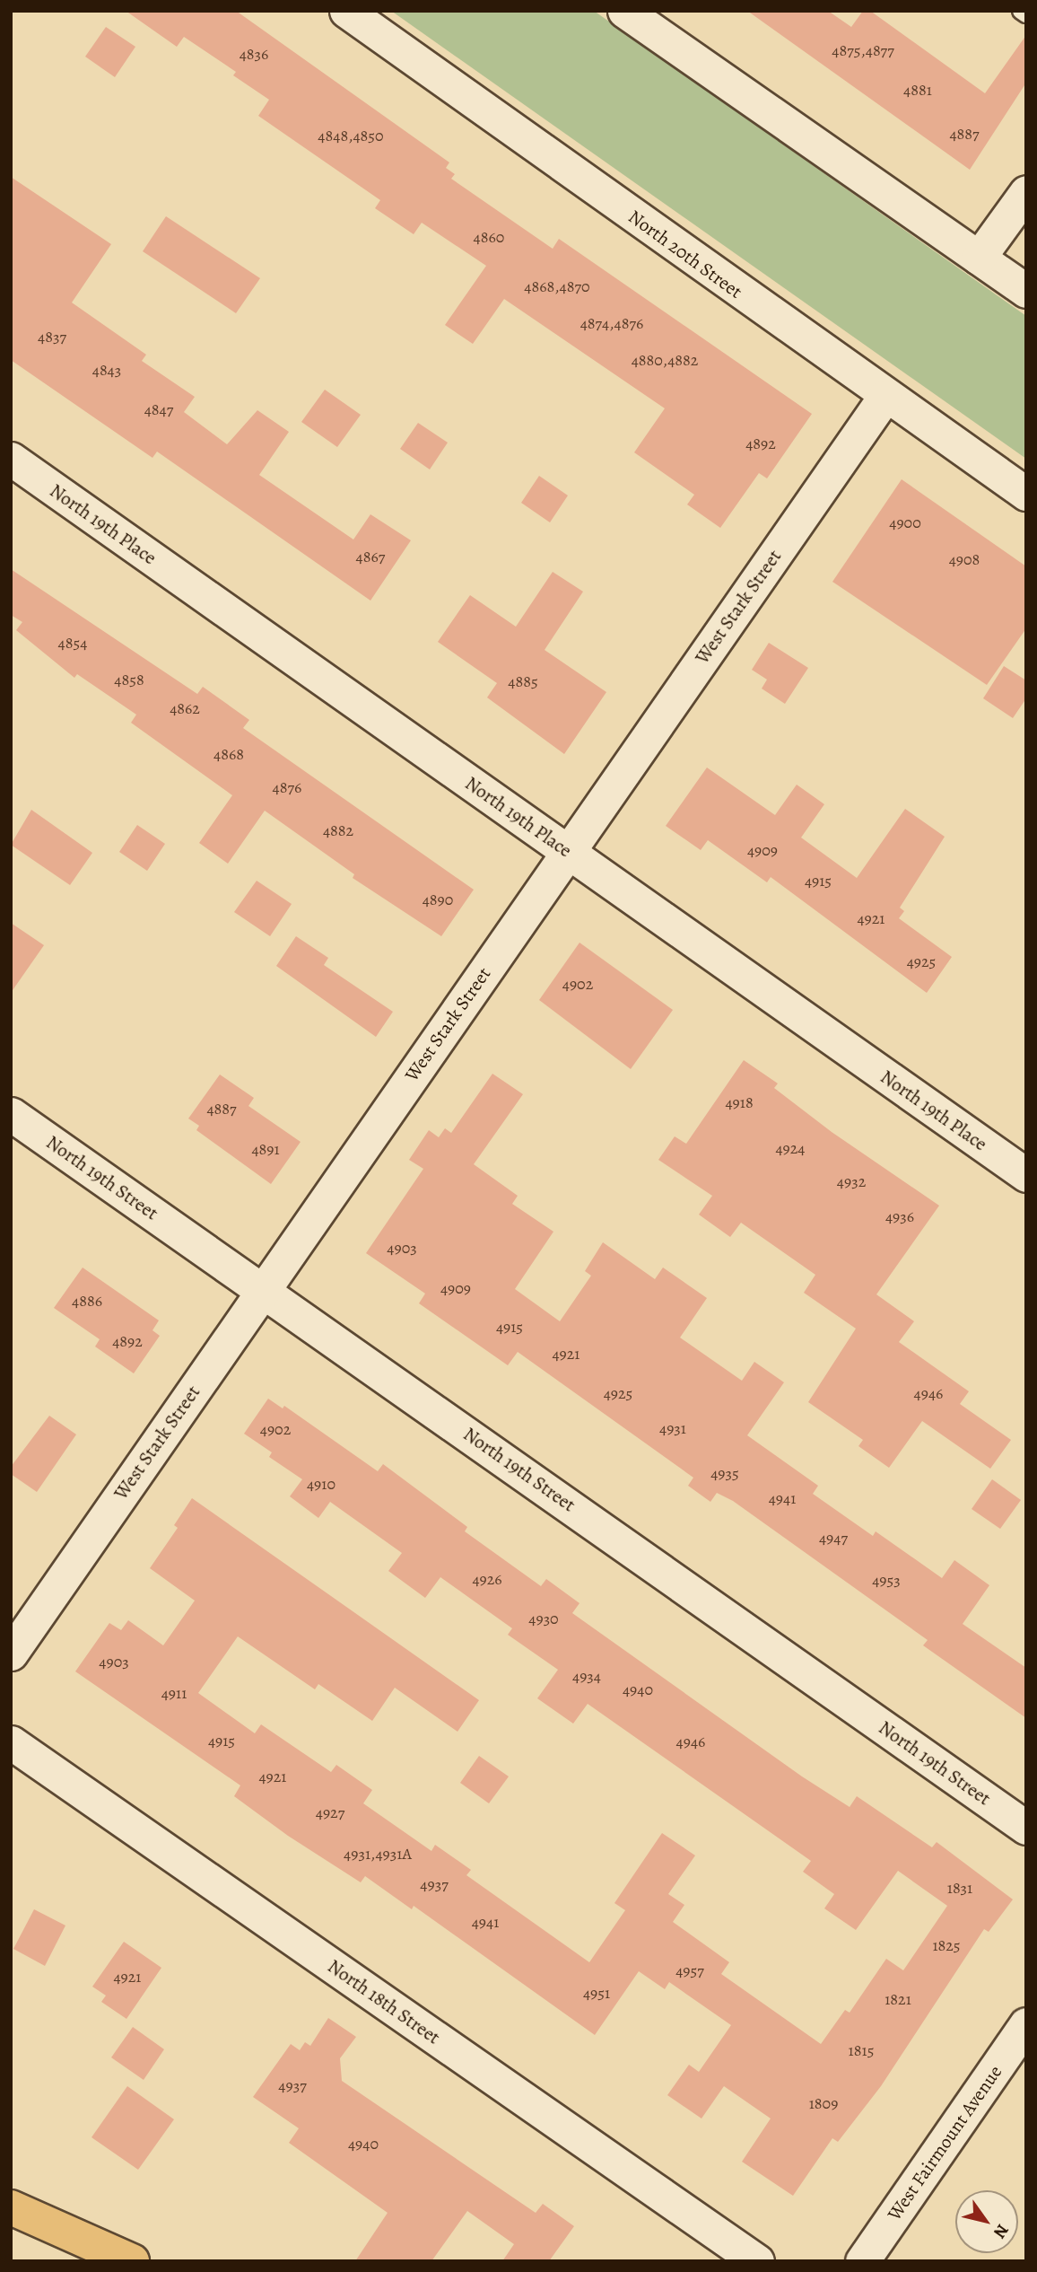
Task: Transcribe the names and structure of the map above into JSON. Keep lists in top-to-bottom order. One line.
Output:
{"streets":{"street":["North 20th Street","North 19th Place","West Stark Street","North 19th Street","North 18th Street","West Fairmount Avenue"]},"crossings":[["North 20th Street","West Stark Street"],["North 19th Place","West Stark Street"],["West Stark Street","North 19th Street"]],"house_numbers":["4875,4877","4836","4881","4887","4848,4850","4860","4868,4870","4874,4876","4837","4880,4882","4843","4847","4892","4900","4867","4908","4854","4858","4885","4862","4868","4876","4882","4909","4915","4890","4921","4925","4902","4918","4887","4924","4891","4932","4936","4903","4909","4886","4915","4892","4921","4925","4946","4931","4902","4935","4910","4941","4947","4926","4953","4930","4903","4934","4940","4911","4915","4946","4921","4927","4931,4931A","4937","1831","4941","1825","4957","4921","4951","1821","1815","4937","1809","4940"],"north":"bottom right"}
